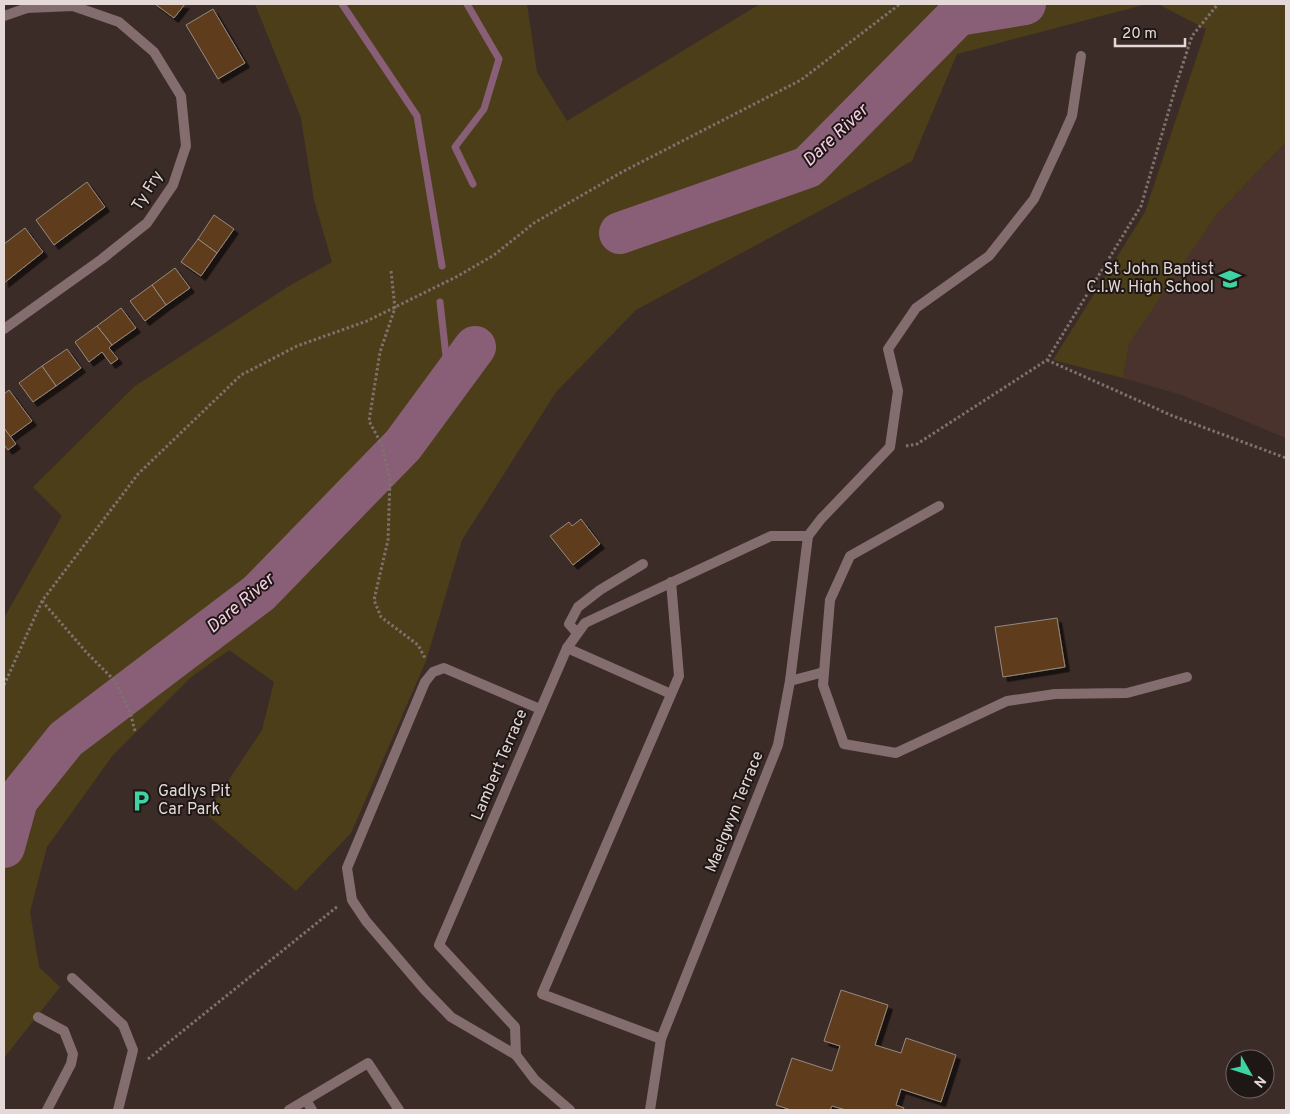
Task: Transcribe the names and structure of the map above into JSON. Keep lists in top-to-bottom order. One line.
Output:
{"streets":{"street":["Ty Fry","Lambert Terrace","Maelgwyn Terrace"]},"crossings":[["Lambert Terrace","Maelgwyn Terrace"]],"water":["Dare River"],"places":{"school or university":["St John Baptist C.I.W. High School"],"parking":["Gadlys Pit Car Park"]},"scale_bar":"20 m","north":"bottom right"}
